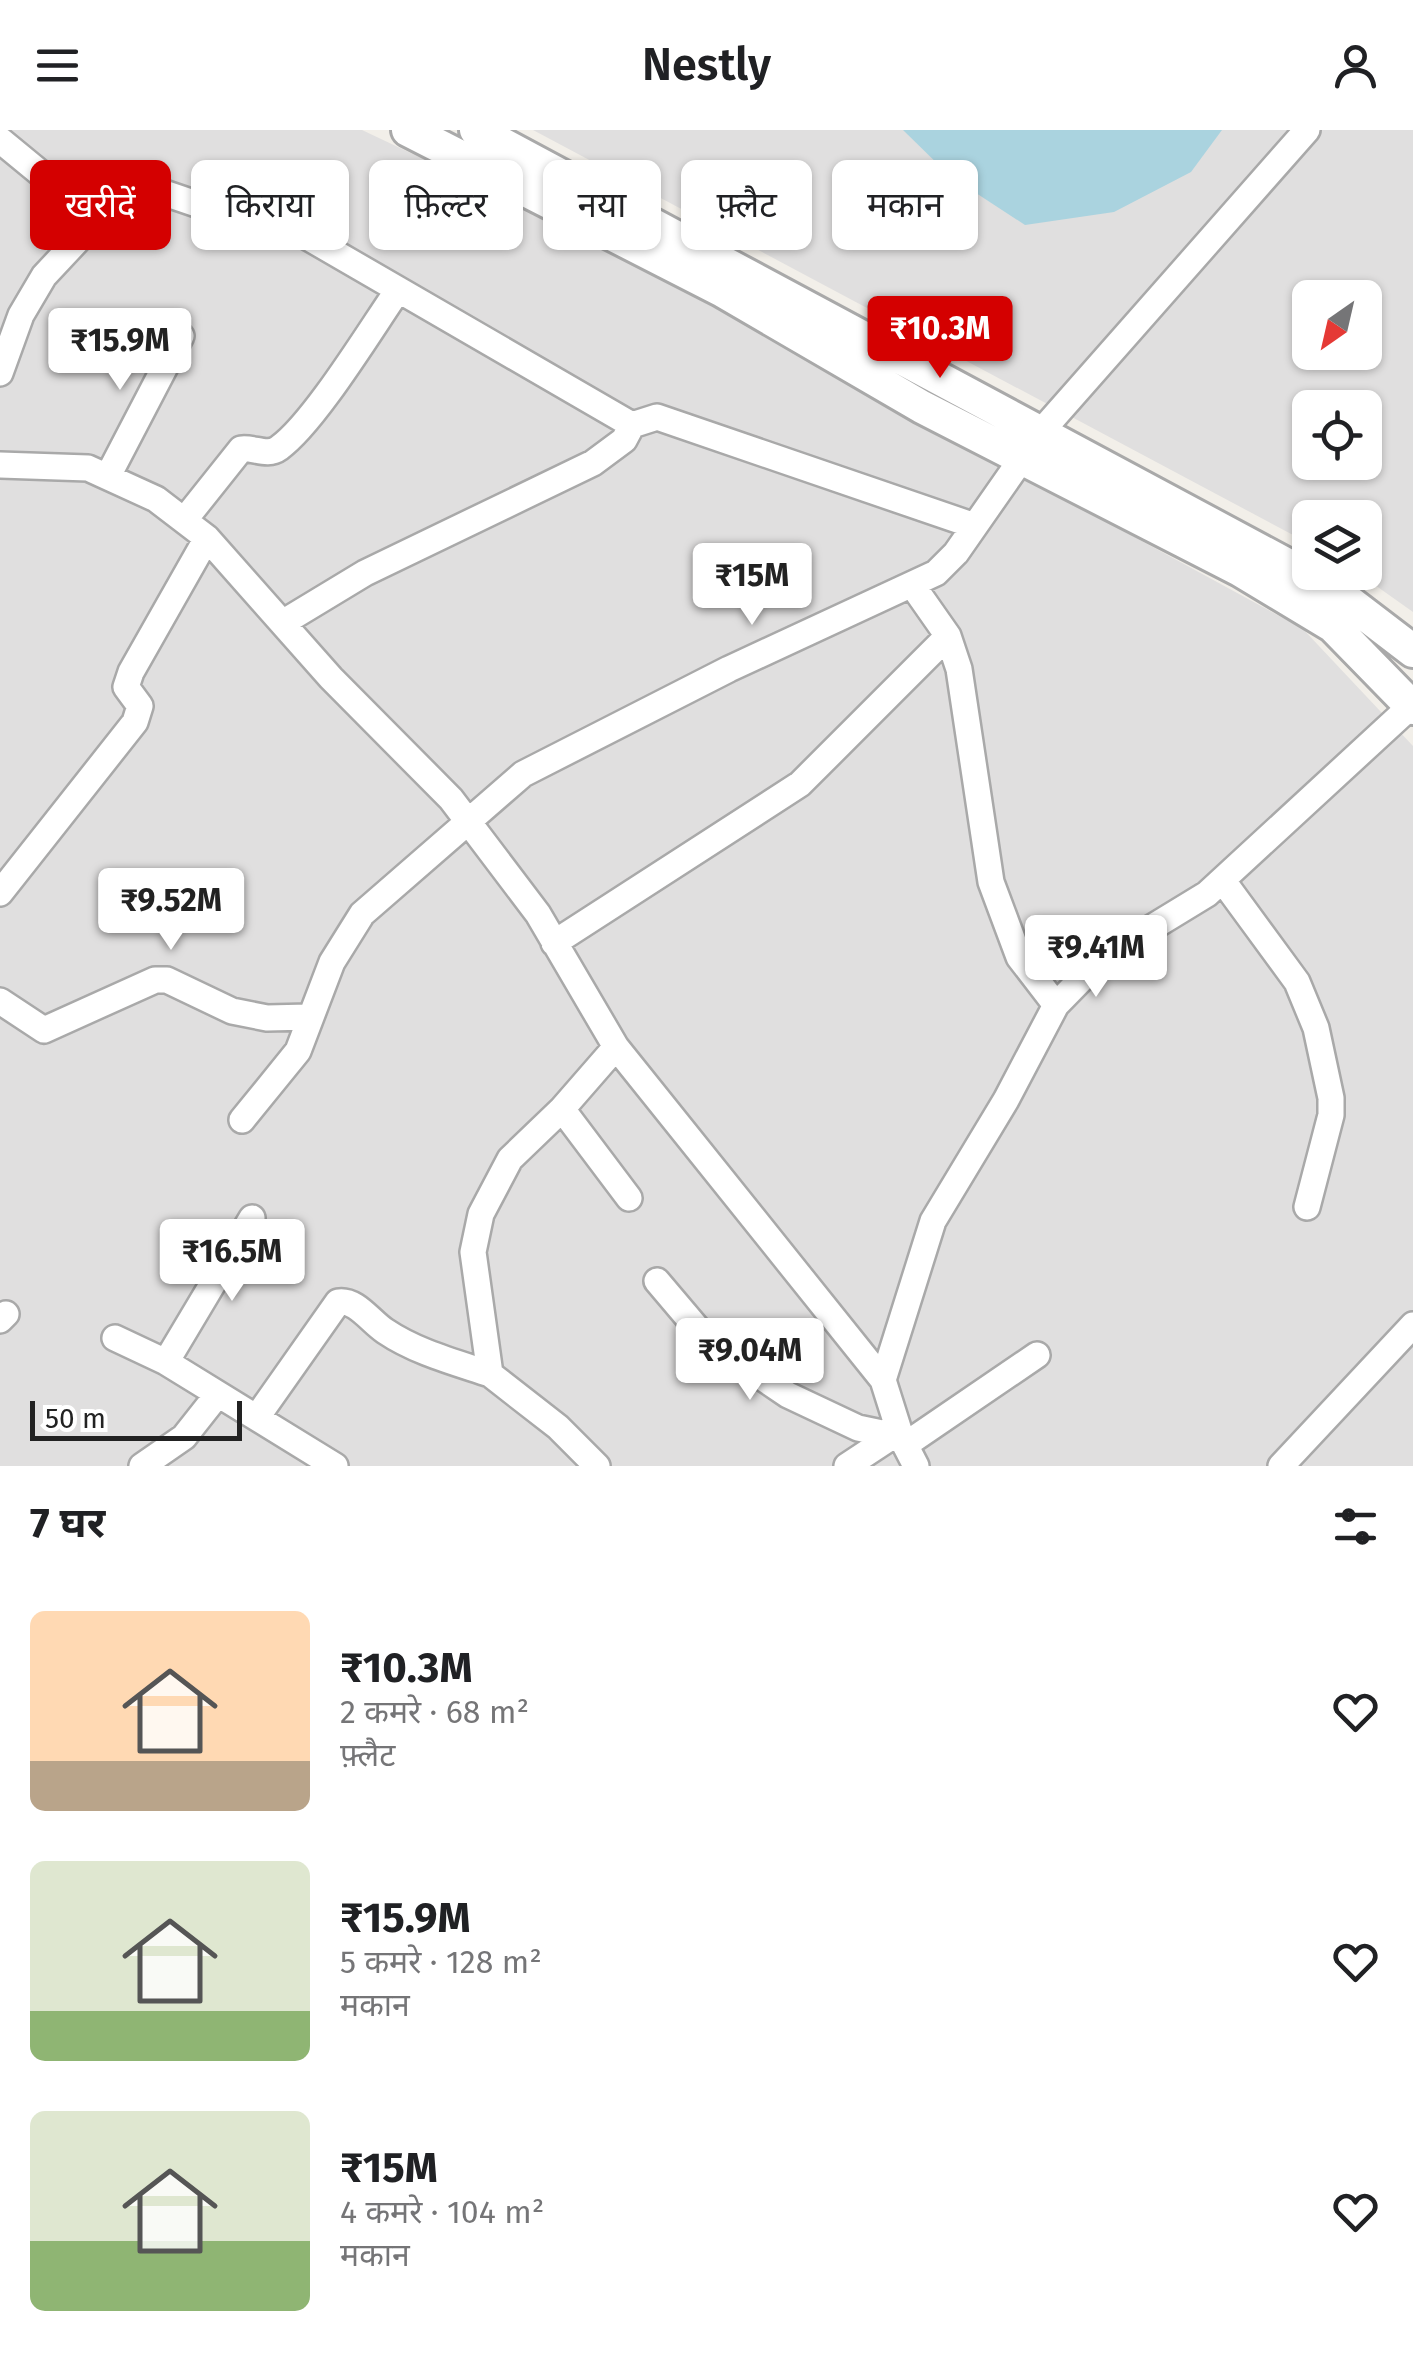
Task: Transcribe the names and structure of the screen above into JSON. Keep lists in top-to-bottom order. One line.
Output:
{"scale_bar":"50 m","north":"bottom left","page":{"header":"Nestly","chip":["खरीदें","किराया","फ़िल्टर","नया","फ़्लैट","मकान"],"price":["₹10.3M","₹15.9M","₹15M","₹9.52M","₹9.41M","₹16.5M","₹9.04M"],"scale":"50 m","heading":"7 घर","list":[{"name":"₹10.3M","note":"2 कमरे · 68 m² · फ़्लैट"},{"name":"₹15.9M","note":"5 कमरे · 128 m² · मकान"},{"name":"₹15M","note":"4 कमरे · 104 m² · मकान"}]}}
